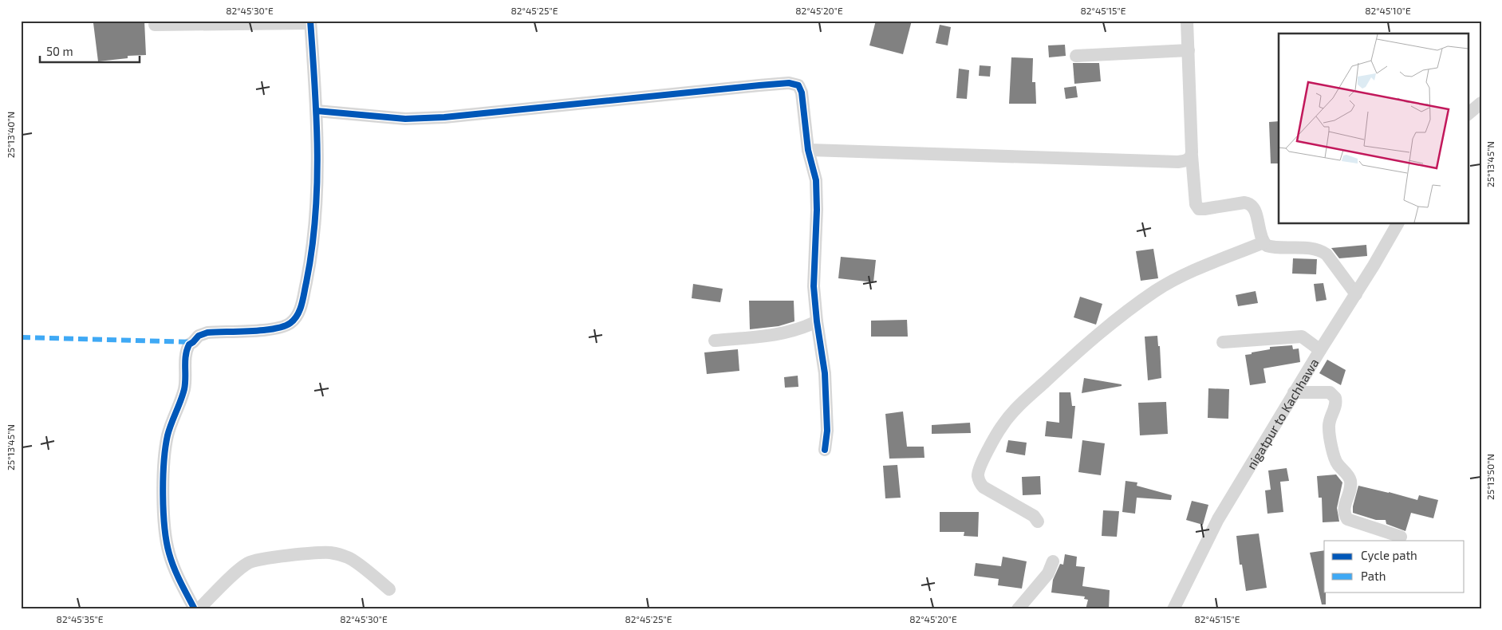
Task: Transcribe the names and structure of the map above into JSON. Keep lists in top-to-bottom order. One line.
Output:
{"streets":{"street":["nigatpur to Kachhawa"]},"legend":["Cycle path","Path"],"scale_bar":"50 m","coordinates":["82°45'30\"E","82°45'25\"E","82°45'20\"E","82°45'15\"E","82°45'10\"E","25°13'40\"N","25°13'45\"N","25°13'50\"N","82°45'35\"E"]}
